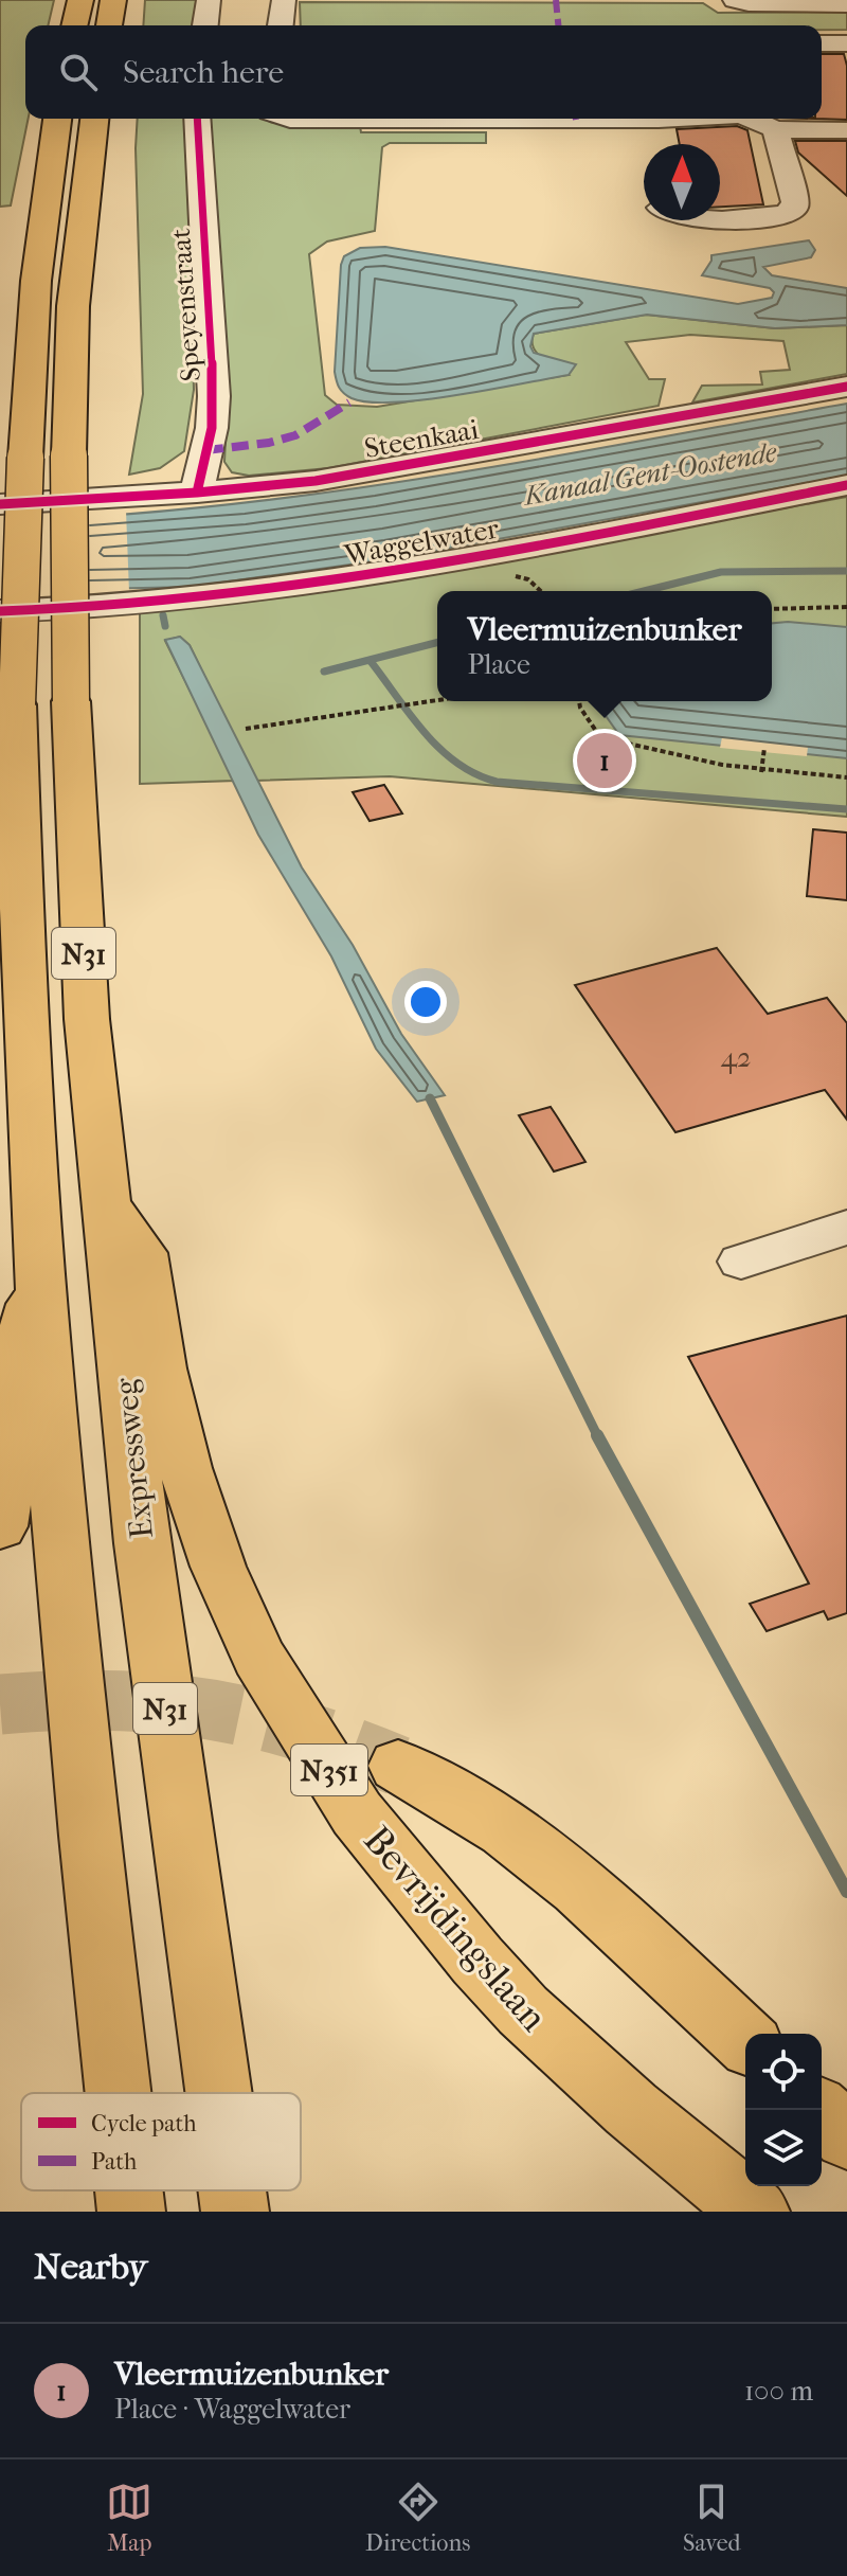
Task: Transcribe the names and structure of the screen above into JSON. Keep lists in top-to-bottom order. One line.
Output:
{"streets":{"highway":["N31","Expressweg","N351","Bevrijdingslaan"],"street":["Speyenstraat","Steenkaai","Waggelwater"]},"crossings":[["Speyenstraat","Steenkaai"],["Expressweg","Bevrijdingslaan"]],"water":["Kanaal Gent-Oostende"],"house_numbers":["42"],"legend":["Cycle path","Path"],"north":"top","page":{"search":"Search here","popup":["Vleermuizenbunker","Place"],"pins":"1","heading":"Nearby","list":[{"mark":"1","name":"Vleermuizenbunker","note":"Place · Waggelwater","value":"100 m"}],"nav":["Map","Directions","Saved"]}}
